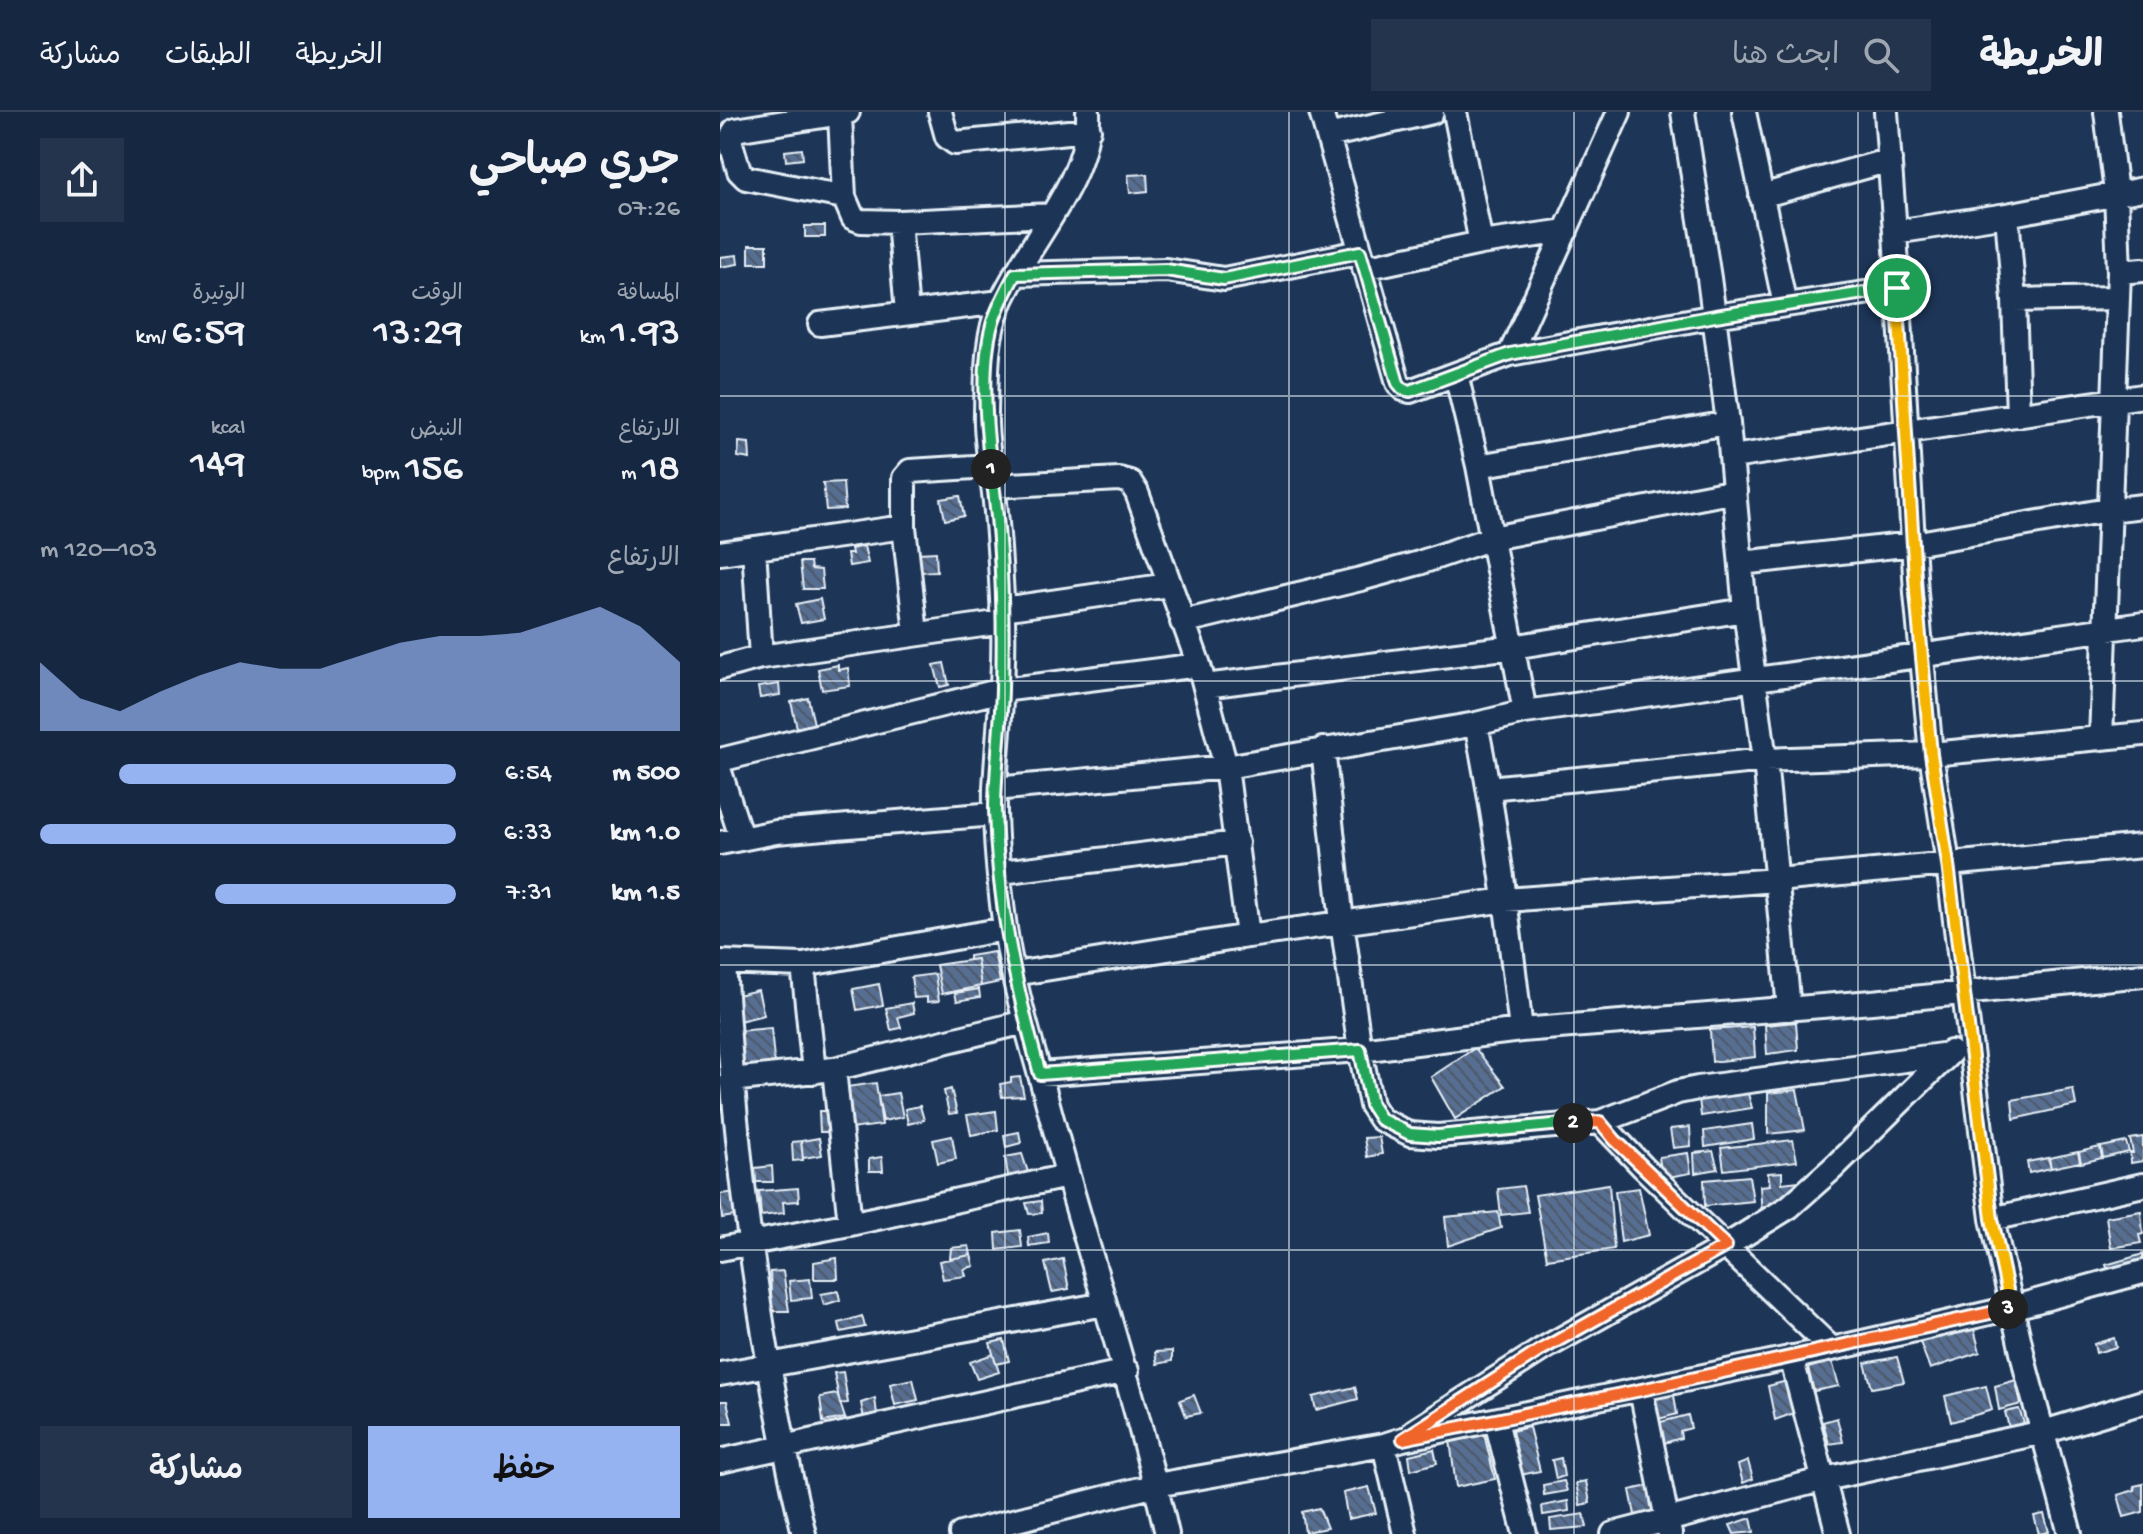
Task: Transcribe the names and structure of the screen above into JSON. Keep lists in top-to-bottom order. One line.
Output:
{"page":{"header":"الخريطة","search":"ابحث هنا","nav":["الخريطة","الطبقات","مشاركة"],"heading":["جري صباحي","07:26"],"stats":[["المسافة","1.93 km"],["الوقت","13:29"],["الوتيرة","6:59 /km"],["الارتفاع","18 m"],["النبض","156 bpm"],["kcal","149"]],"pins":["1","2","3"],"chart":["الارتفاع","103–120 m"],"list":[{"name":"500 m","note":"6:54"},{"name":"1.0 km","note":"6:33"},{"name":"1.5 km","note":"7:31"}],"buttons":["حفظ","مشاركة"]}}
